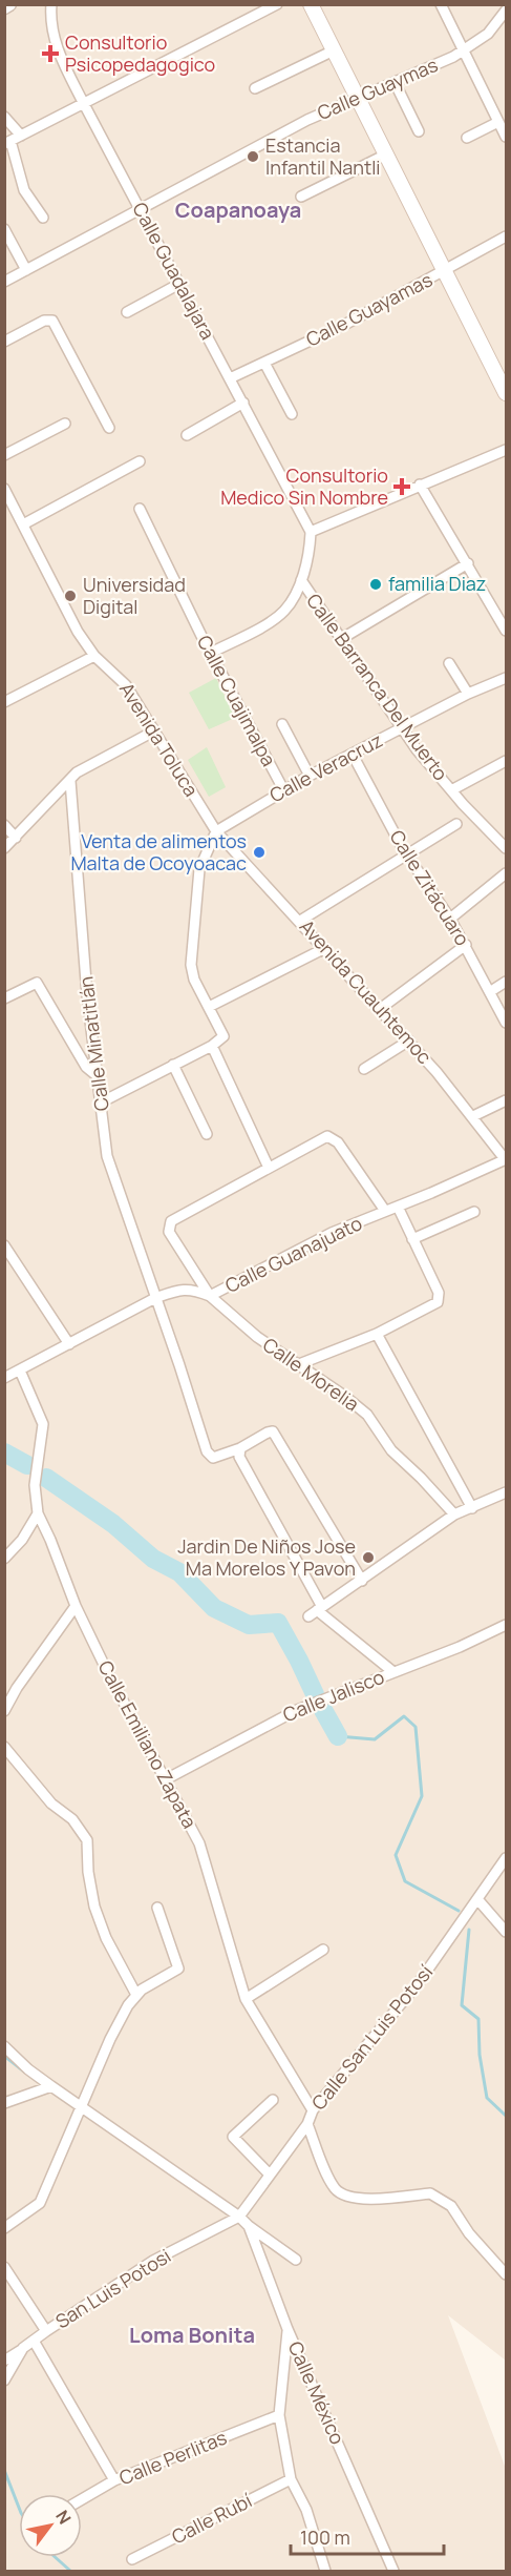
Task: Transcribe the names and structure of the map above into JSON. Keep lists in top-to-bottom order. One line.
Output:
{"streets":{"street":["Calle Guaymas","Calle Guadalajara","Calle Guayamas","Calle Barranca Del Muerto","Calle Cuajimalpa","Avenida Toluca","Calle Veracruz","Calle Zitácuaro","Avenida Cuauhtemoc","Calle Minatitlán","Calle Guanajuato","Calle Morelia","Calle Jalisco","Calle Emiliano Zapata","Calle San Luis Potosí","San Luis Potosi","Calle México","Calle Perlitas","Calle Rubí"]},"crossings":[["Calle Guaymas","Calle Guadalajara"],["Calle Guadalajara","Calle Guayamas"],["Calle Barranca Del Muerto","Calle Veracruz"],["Calle Cuajimalpa","Calle Veracruz"],["Avenida Toluca","Calle Veracruz"],["Avenida Toluca","Avenida Cuauhtemoc"],["Calle Veracruz","Calle Zitácuaro"],["Calle Veracruz","Avenida Cuauhtemoc"],["Avenida Cuauhtemoc","Calle Guanajuato"],["Calle Minatitlán","Calle Guanajuato"],["Calle Guanajuato","Calle Morelia"],["Calle Guanajuato","Calle Emiliano Zapata"],["Calle Jalisco","Calle Emiliano Zapata"],["Calle Emiliano Zapata","Calle San Luis Potosí"],["Calle San Luis Potosí","San Luis Potosi"],["Calle San Luis Potosí","Calle México"],["San Luis Potosi","Calle México"]],"districts":["Coapanoaya","Loma Bonita"],"places":{"health":["Consultorio Psicopedagogico","Consultorio Medico Sin Nombre"],"other":["Estancia Infantil Nantli","familia Diaz","Universidad Digital","Venta de alimentos Malta de Ocoyoacac","Jardin De Niños Jose Ma Morelos Y Pavon"]},"scale_bar":"100 m","north":"top right"}
